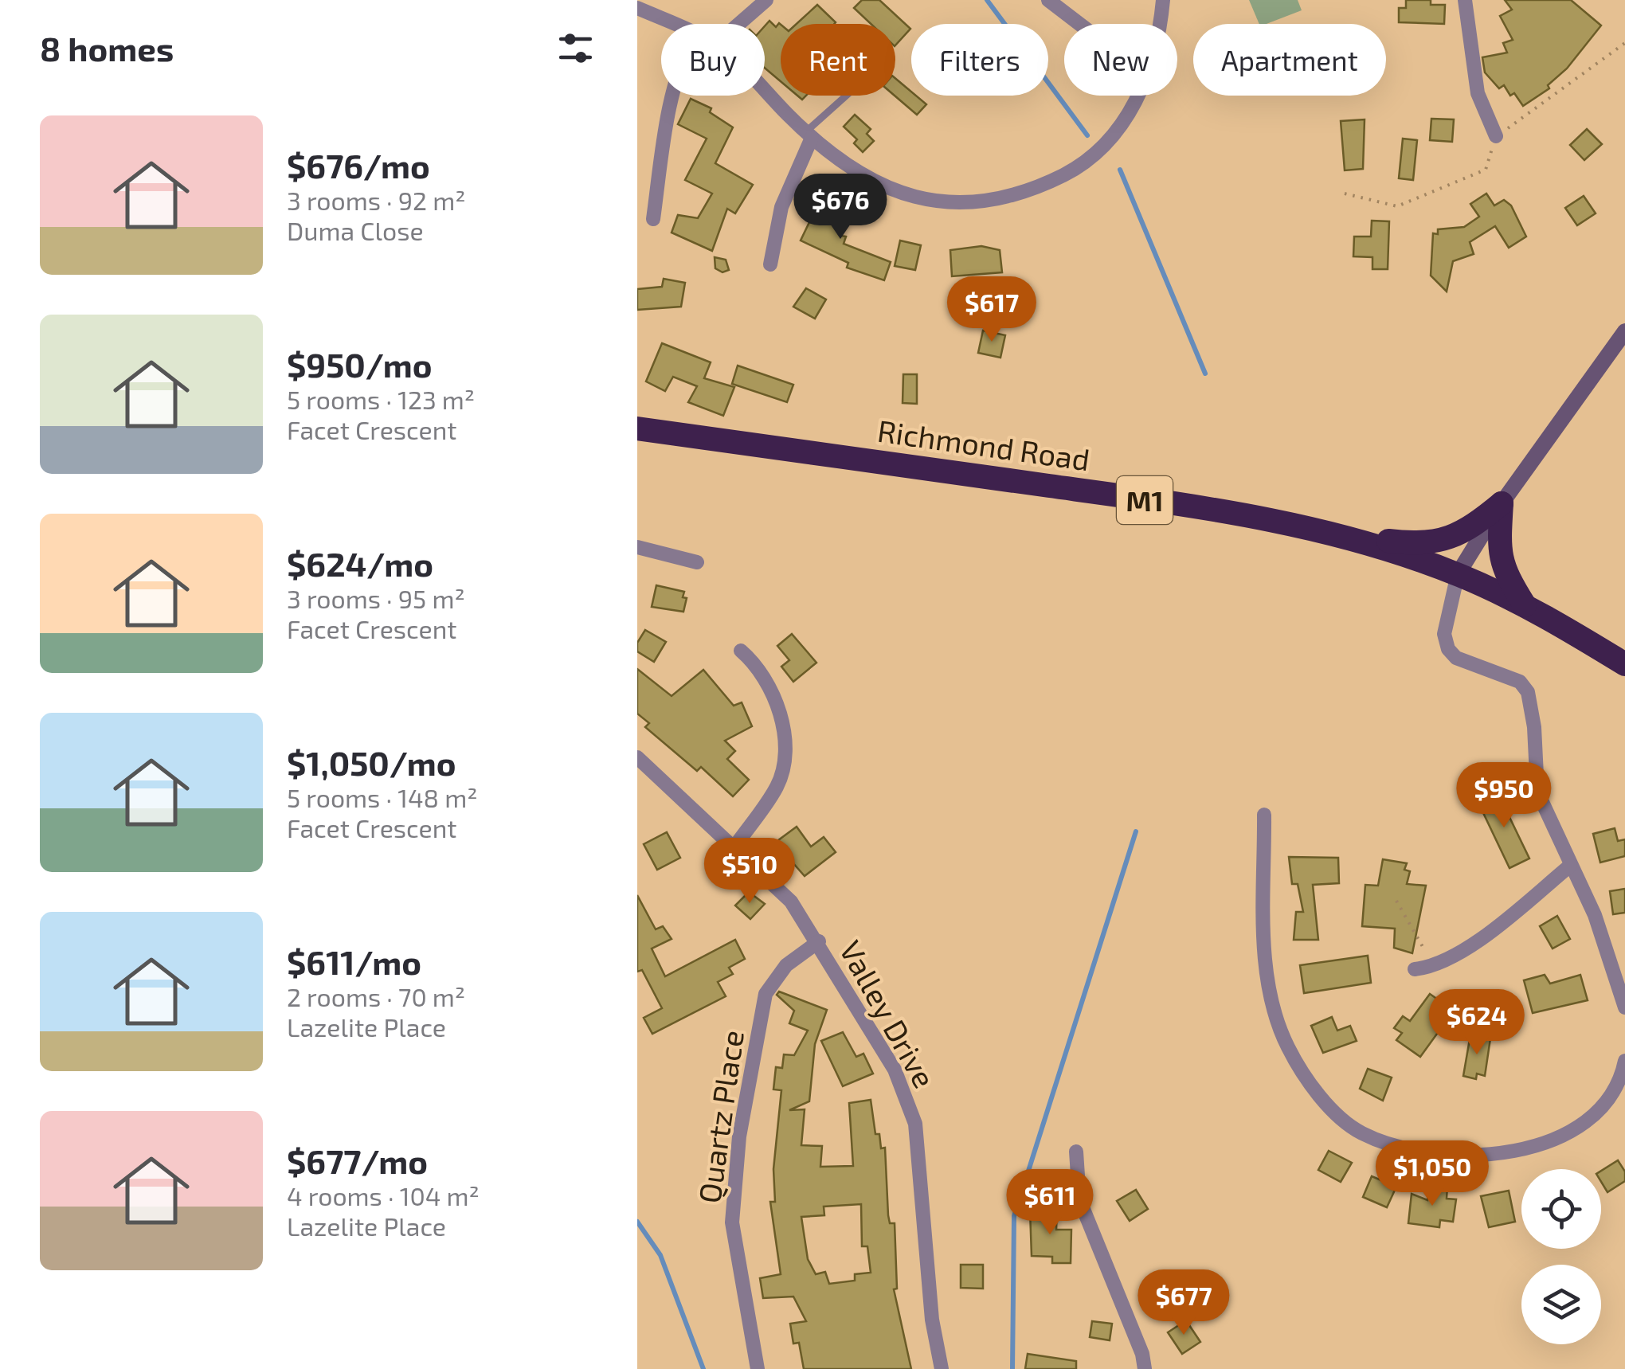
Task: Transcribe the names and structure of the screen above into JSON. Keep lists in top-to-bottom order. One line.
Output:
{"streets":{"highway":["Richmond Road","M1"],"street":["Valley Drive","Quartz Place"]},"crossings":[["Valley Drive","Quartz Place"]],"page":{"heading":"8 homes","chip":["Buy","Rent","Filters","New","Apartment"],"list":[{"name":"$676/mo","note":"3 rooms · 92 m² · Duma Close"},{"name":"$950/mo","note":"5 rooms · 123 m² · Facet Crescent"},{"name":"$624/mo","note":"3 rooms · 95 m² · Facet Crescent"},{"name":"$1,050/mo","note":"5 rooms · 148 m² · Facet Crescent"},{"name":"$611/mo","note":"2 rooms · 70 m² · Lazelite Place"},{"name":"$677/mo","note":"4 rooms · 104 m² · Lazelite Place"}],"price":["$676","$617","$950","$510","$624","$1,050","$611","$677"]}}
